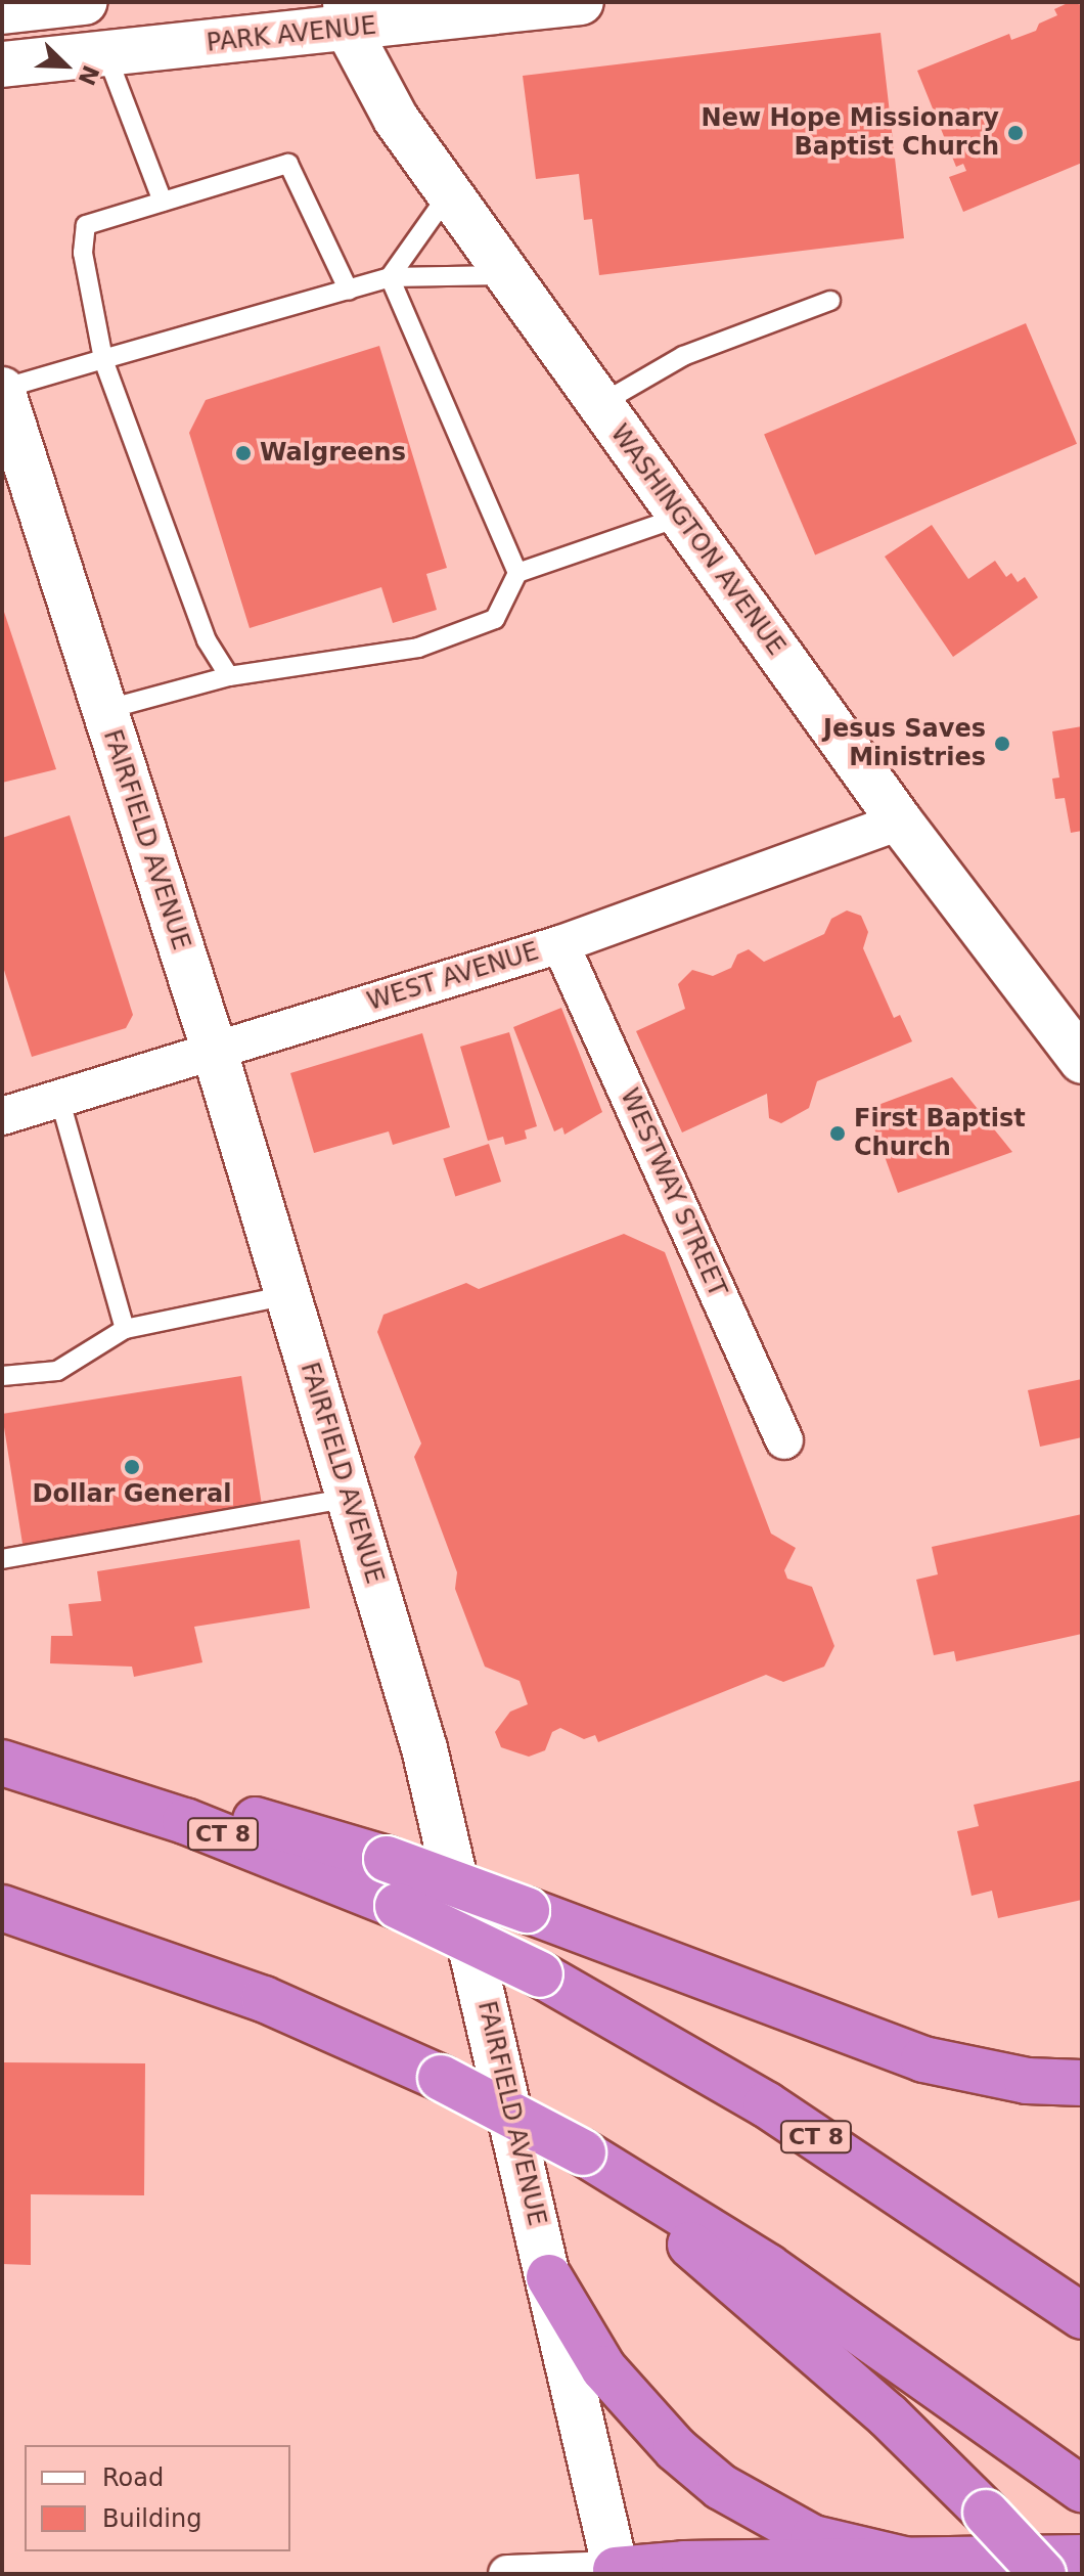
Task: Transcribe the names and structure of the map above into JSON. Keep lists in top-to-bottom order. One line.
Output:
{"streets":{"highway":["CT 8"],"main road":["PARK AVENUE","WASHINGTON AVENUE","FAIRFIELD AVENUE"],"street":["WEST AVENUE","WESTWAY STREET"]},"crossings":[["PARK AVENUE","WASHINGTON AVENUE"],["WASHINGTON AVENUE","WEST AVENUE"],["FAIRFIELD AVENUE","WEST AVENUE"],["WEST AVENUE","WESTWAY STREET"]],"places":["New Hope Missionary Baptist Church","Walgreens","Jesus Saves Ministries","First Baptist Church","Dollar General"],"legend":["Road","Building"],"north":"bottom right"}
